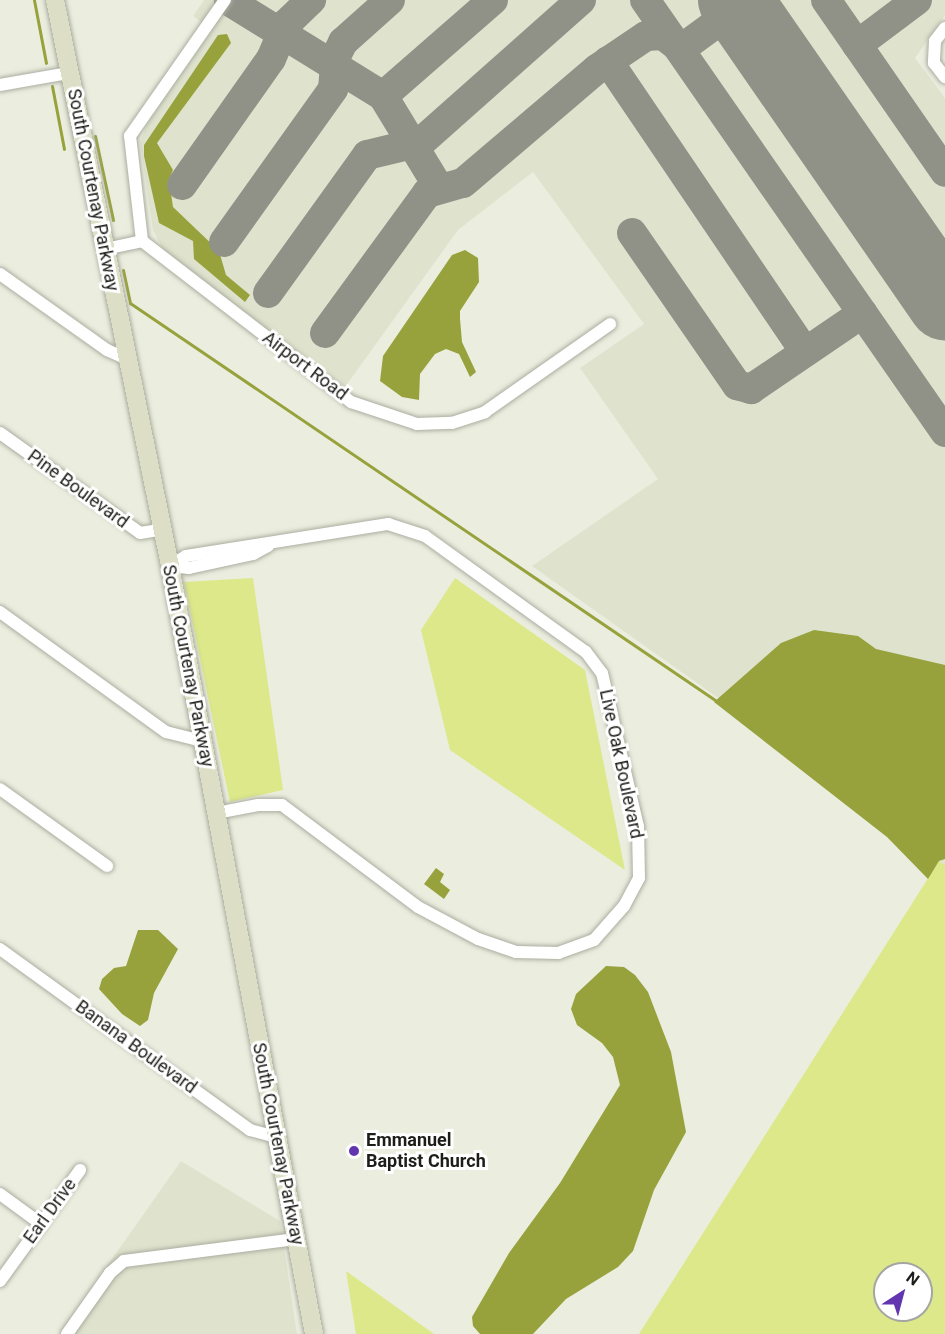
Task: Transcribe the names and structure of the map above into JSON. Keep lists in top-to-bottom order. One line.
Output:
{"streets":{"main road":["South Courtenay Parkway"],"street":["Airport Road","Pine Boulevard","Live Oak Boulevard","Banana Boulevard","Earl Drive"]},"crossings":[["South Courtenay Parkway","Pine Boulevard"],["South Courtenay Parkway","Live Oak Boulevard"],["South Courtenay Parkway","Banana Boulevard"]],"places":["Emmanuel Baptist Church"],"north":"top right"}
